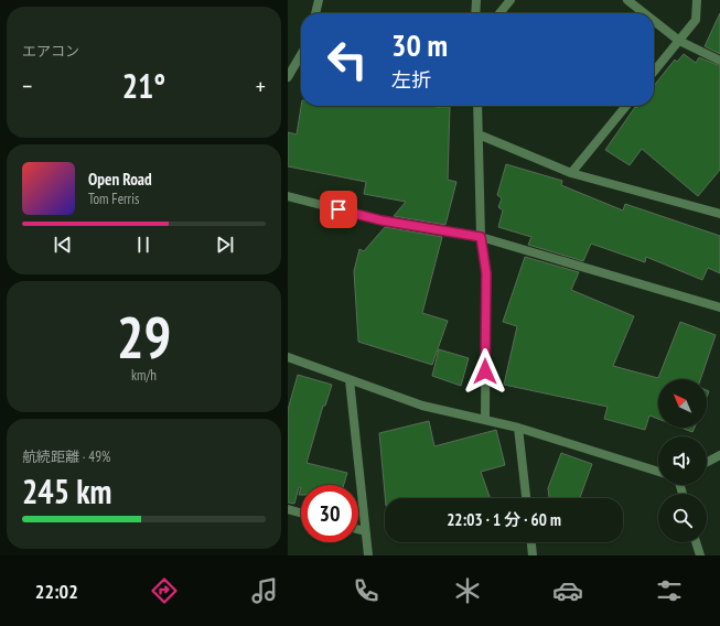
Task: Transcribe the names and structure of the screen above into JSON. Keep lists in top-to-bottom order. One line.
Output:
{"north":"top left","page":{"tile":["エアコン",["29","km/h"],["航続距離 · 49%","245 km"]],"turn":["30 m","左折"],"heat":["−","21°","+"],"song":["Open Road","Tom Ferris"],"limit":"30","trip":"22:03 · 1 分 · 60 m","tabs":"22:02"}}
